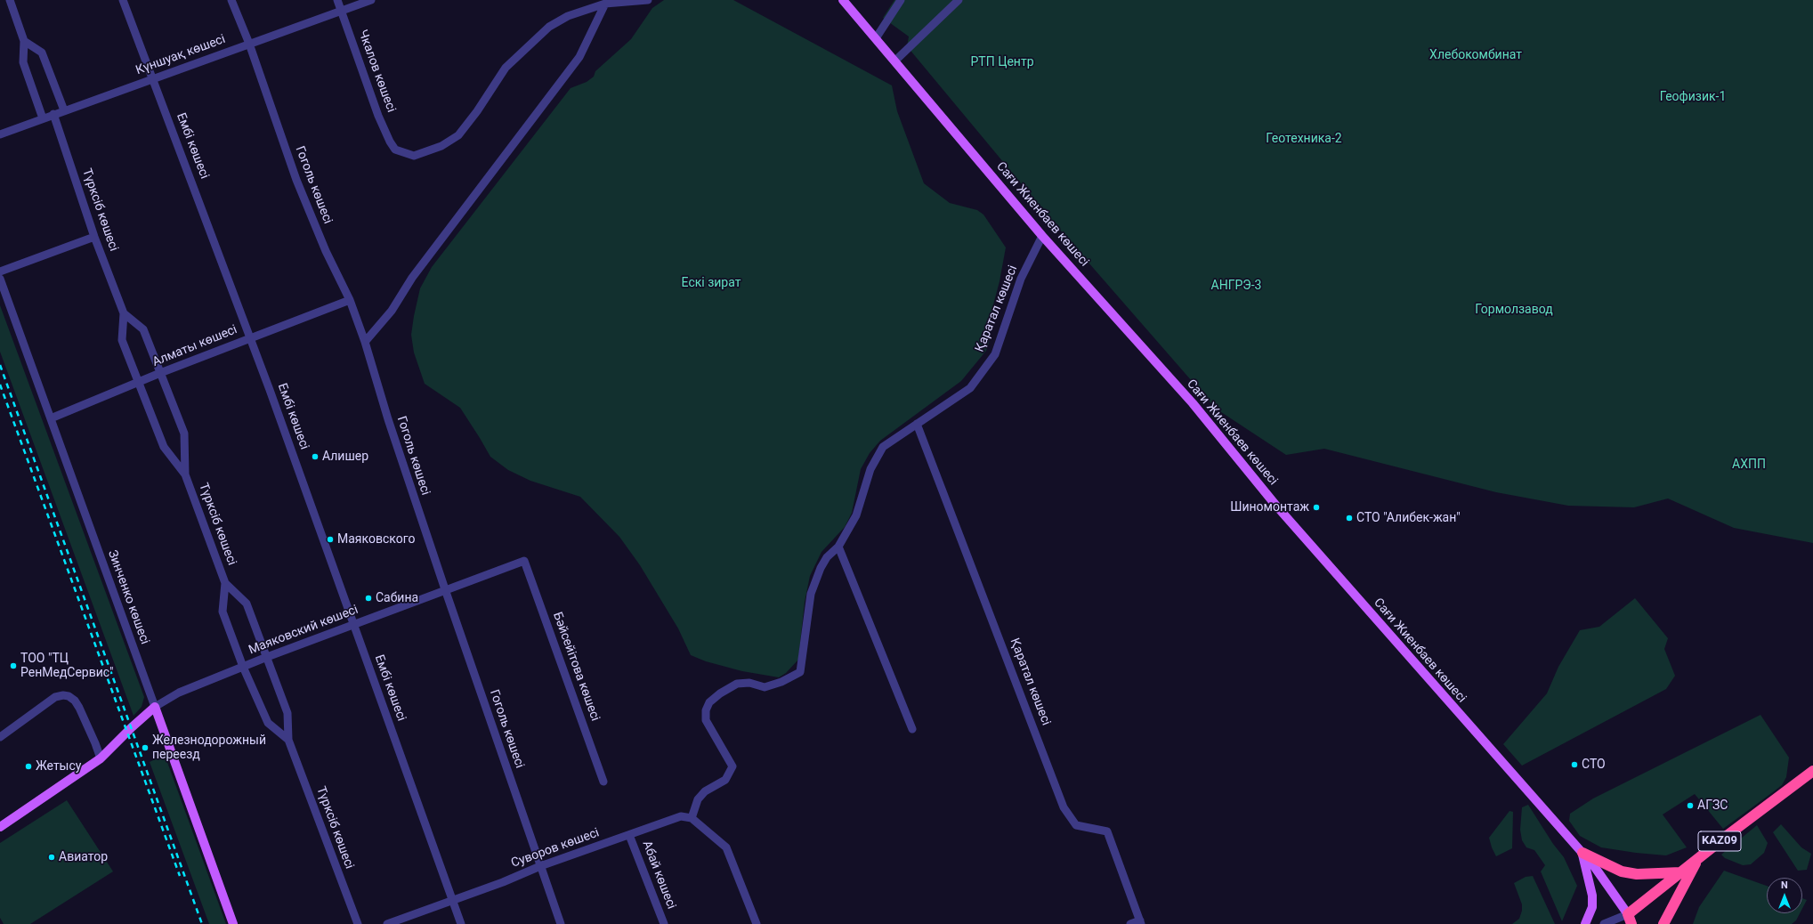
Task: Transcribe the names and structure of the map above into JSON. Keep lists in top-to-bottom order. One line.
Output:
{"streets":{"highway":["KAZ09"],"main road":["Сағи Жиенбаев көшесі","Зинченко көшесі"],"street":["Күншуақ көшесі","Чкалов көшесі","Ембі көшесі","Гоголь көшесі","Түрксіб көшесі","Қаратал көшесі","Алматы көшесі","Маяковский көшесі","Бәйсейітова көшесі","Суворов көшесі","Абай көшесі"]},"crossings":[["Күншуақ көшесі","Чкалов көшесі"],["Күншуақ көшесі","Ембі көшесі"],["Күншуақ көшесі","Гоголь көшесі"],["Күншуақ көшесі","Түрксіб көшесі"],["Ембі көшесі","Алматы көшесі"],["Ембі көшесі","Маяковский көшесі"],["Ембі көшесі","Суворов көшесі"],["Гоголь көшесі","Алматы көшесі"],["Гоголь көшесі","Маяковский көшесі"],["Гоголь көшесі","Суворов көшесі"],["Түрксіб көшесі","Алматы көшесі"],["Түрксіб көшесі","Маяковский көшесі"],["Сағи Жиенбаев көшесі","Қаратал көшесі"],["Сағи Жиенбаев көшесі","KAZ09"],["Қаратал көшесі","Суворов көшесі"],["Алматы көшесі","Зинченко көшесі"],["Зинченко көшесі","Маяковский көшесі"],["Маяковский көшесі","Бәйсейітова көшесі"],["Суворов көшесі","Абай көшесі"]],"parks":["Хлебокомбинат","РТП Центр","Геофизик-1","Геотехника-2","Ескі зират","АНГРЭ-3","Гормолзавод","АХПП"],"places":["Алишер","Шиномонтаж","СТО \"Алибек-жан\"","Маяковского","Сабина","ТОО \"ТЦ РенМедСервис\"","Железнодорожный переезд","СТО","Жетысу","АГЗС","Авиатор"],"north":"top"}
